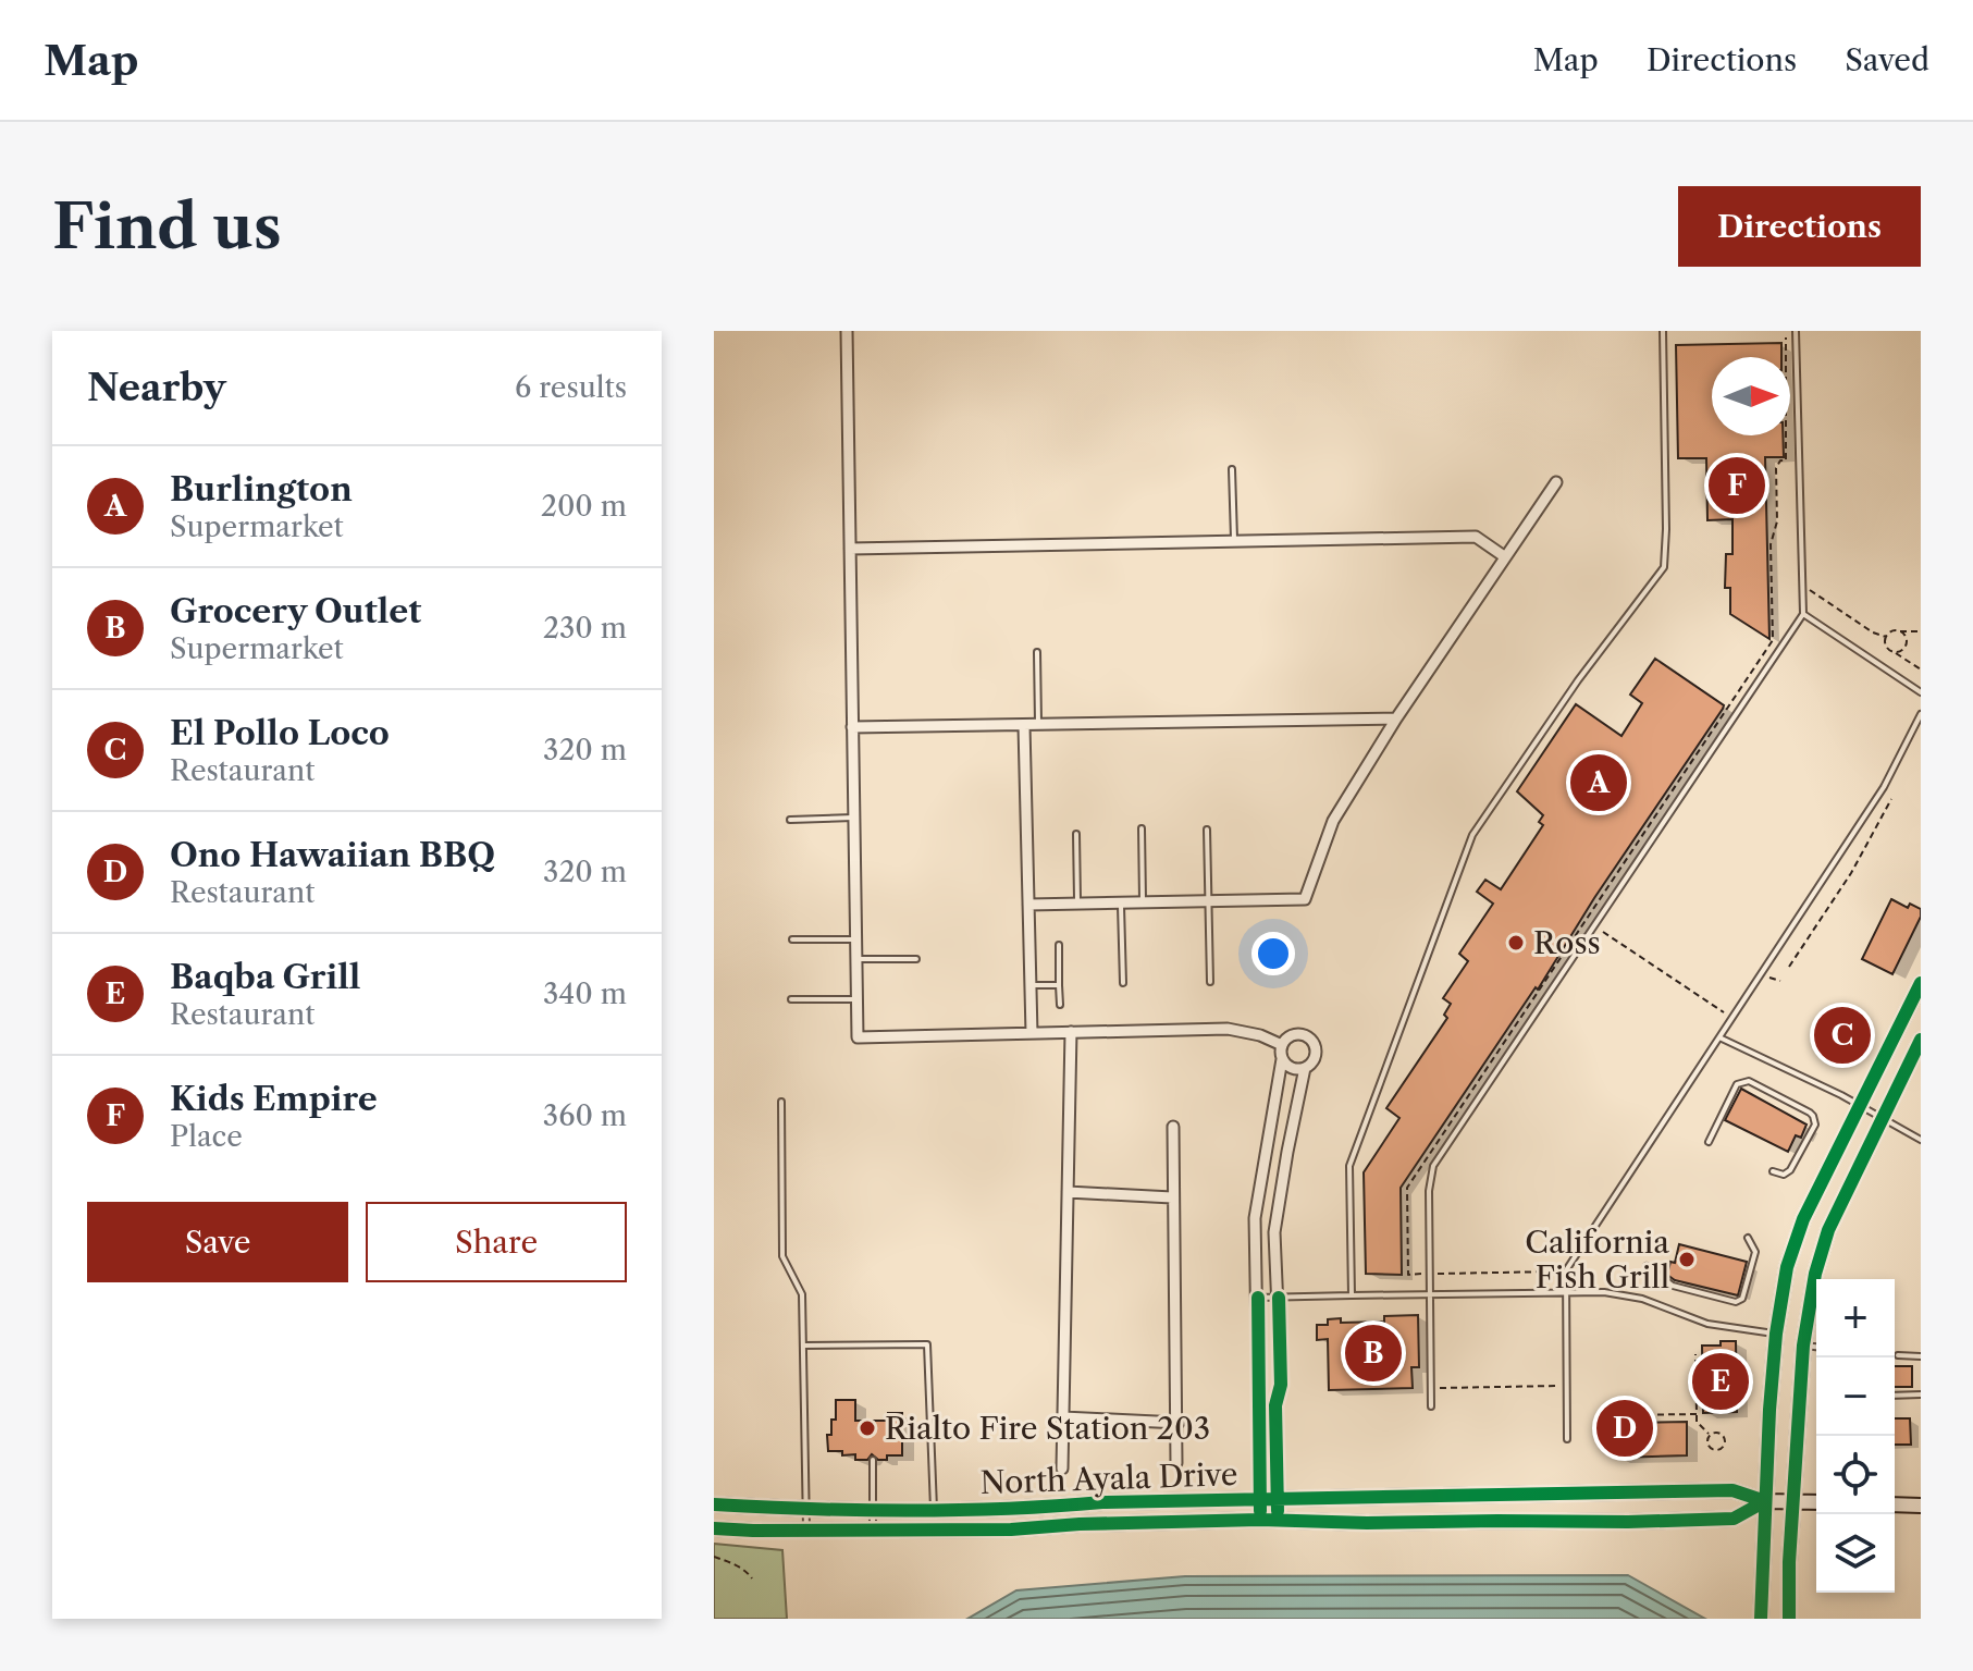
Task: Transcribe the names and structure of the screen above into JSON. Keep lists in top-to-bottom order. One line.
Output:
{"streets":{"main road":["North Ayala Drive"]},"places":["Ross","California Fish Grill","Rialto Fire Station 203"],"north":"right","page":{"header":"Map","nav":["Map","Directions","Saved"],"buttons":["Directions",["Save","Share"]],"title":"Find us","heading":["Nearby","6 results"],"list":[{"mark":"A","name":"Burlington","note":"Supermarket","value":"200 m"},{"mark":"B","name":"Grocery Outlet","note":"Supermarket","value":"230 m"},{"mark":"C","name":"El Pollo Loco","note":"Restaurant","value":"320 m"},{"mark":"D","name":"Ono Hawaiian BBQ","note":"Restaurant","value":"320 m"},{"mark":"E","name":"Baqba Grill","note":"Restaurant","value":"340 m"},{"mark":"F","name":"Kids Empire","note":"Place","value":"360 m"}],"pins":["F","A","C","B","E","D"],"map_buttons":["+","−"]}}
